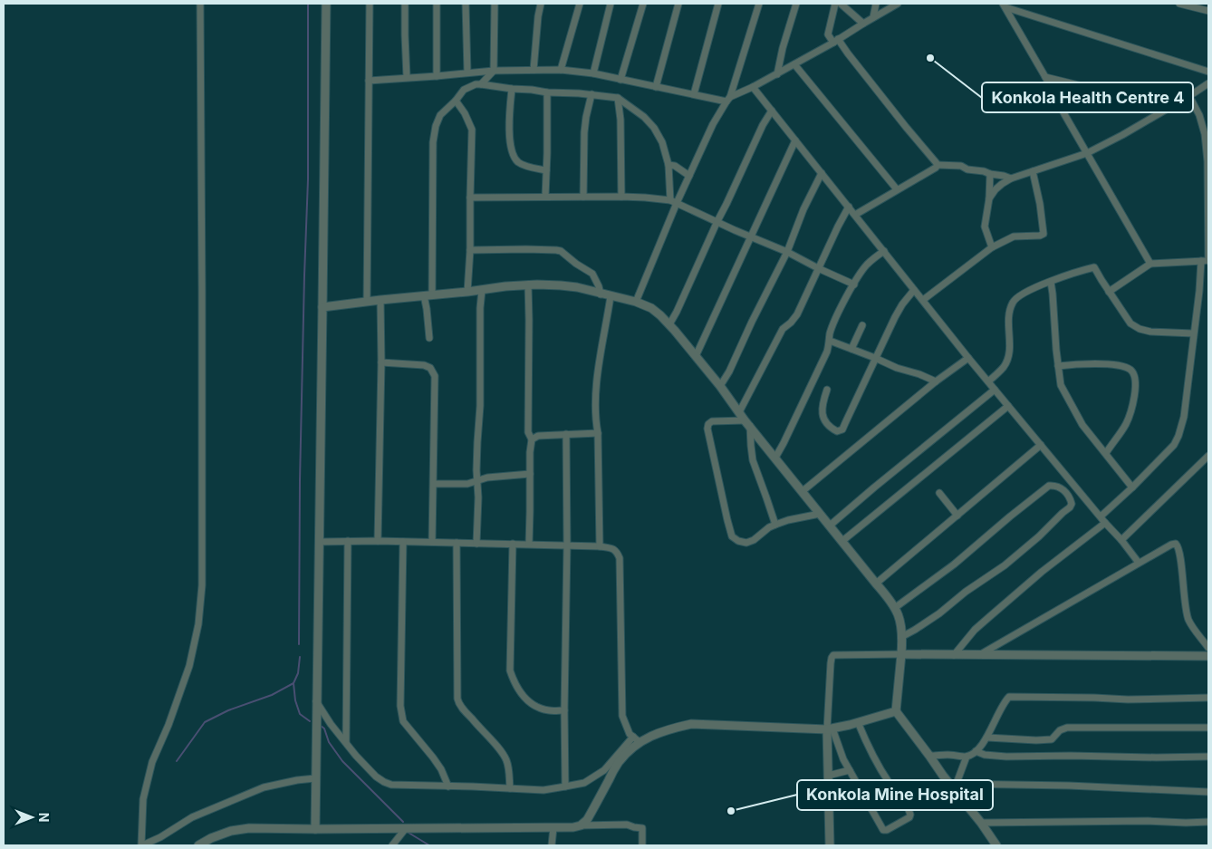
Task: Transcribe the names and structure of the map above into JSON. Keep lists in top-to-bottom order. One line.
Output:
{"places":["Konkola Health Centre 4","Konkola Mine Hospital"],"north":"right"}
